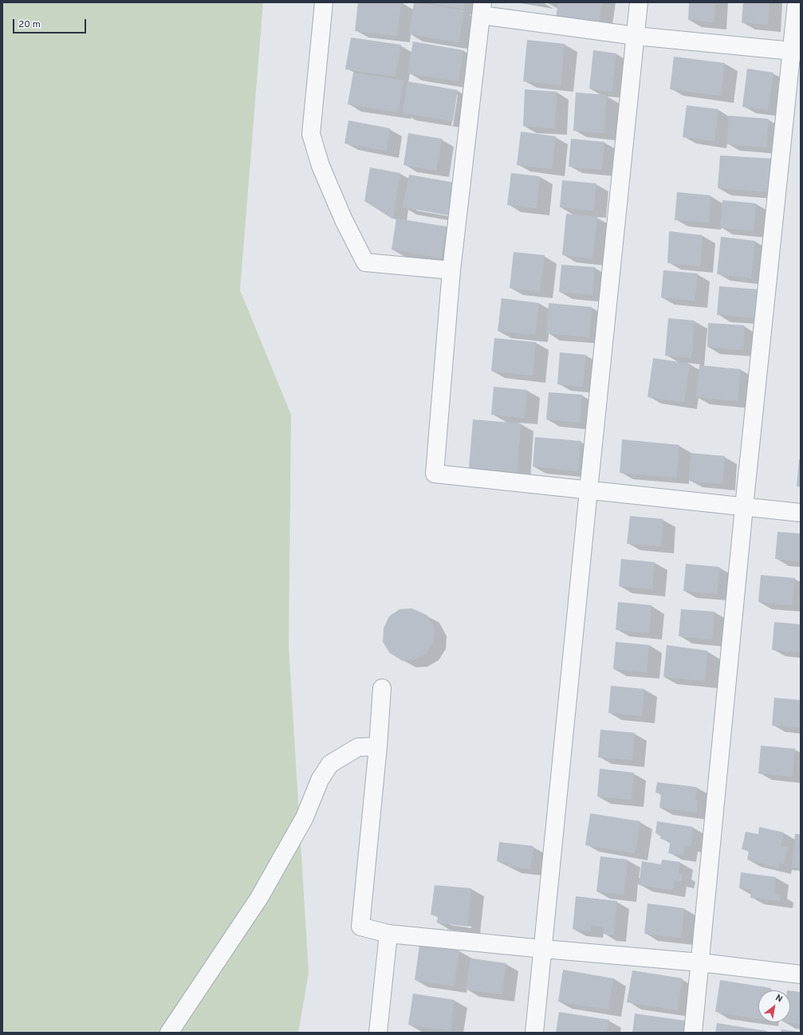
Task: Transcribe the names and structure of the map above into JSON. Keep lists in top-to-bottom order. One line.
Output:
{"scale_bar":"20 m","north":"top right"}
